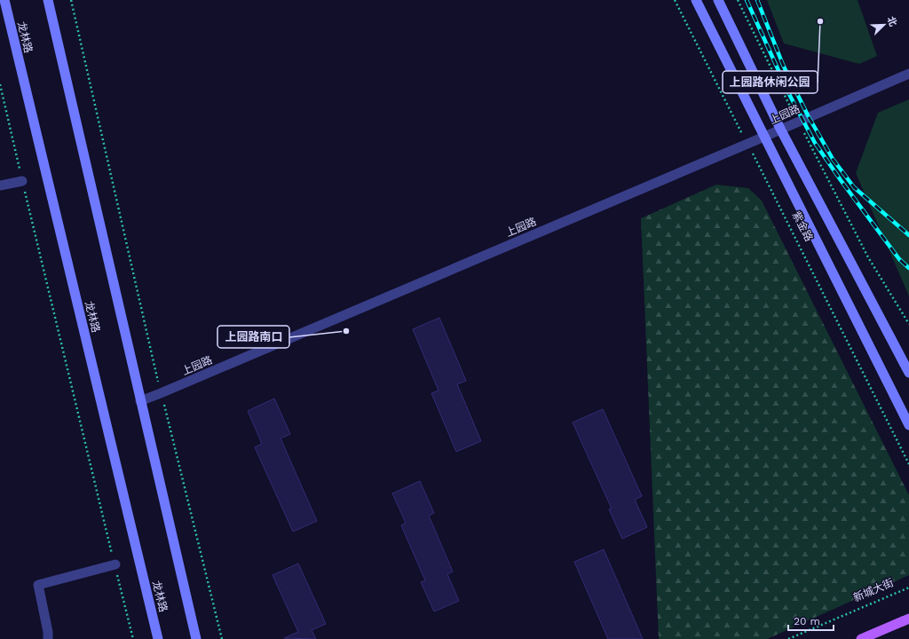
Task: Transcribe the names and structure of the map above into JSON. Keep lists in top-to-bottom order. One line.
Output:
{"streets":{"main road":["龙林路","紫金路"],"street":["上园路"],"path":["新城大街"]},"crossings":[["上园路","紫金路"]],"places":["上园路休闲公园","上园路南口"],"scale_bar":"20 m","north":"top right"}
